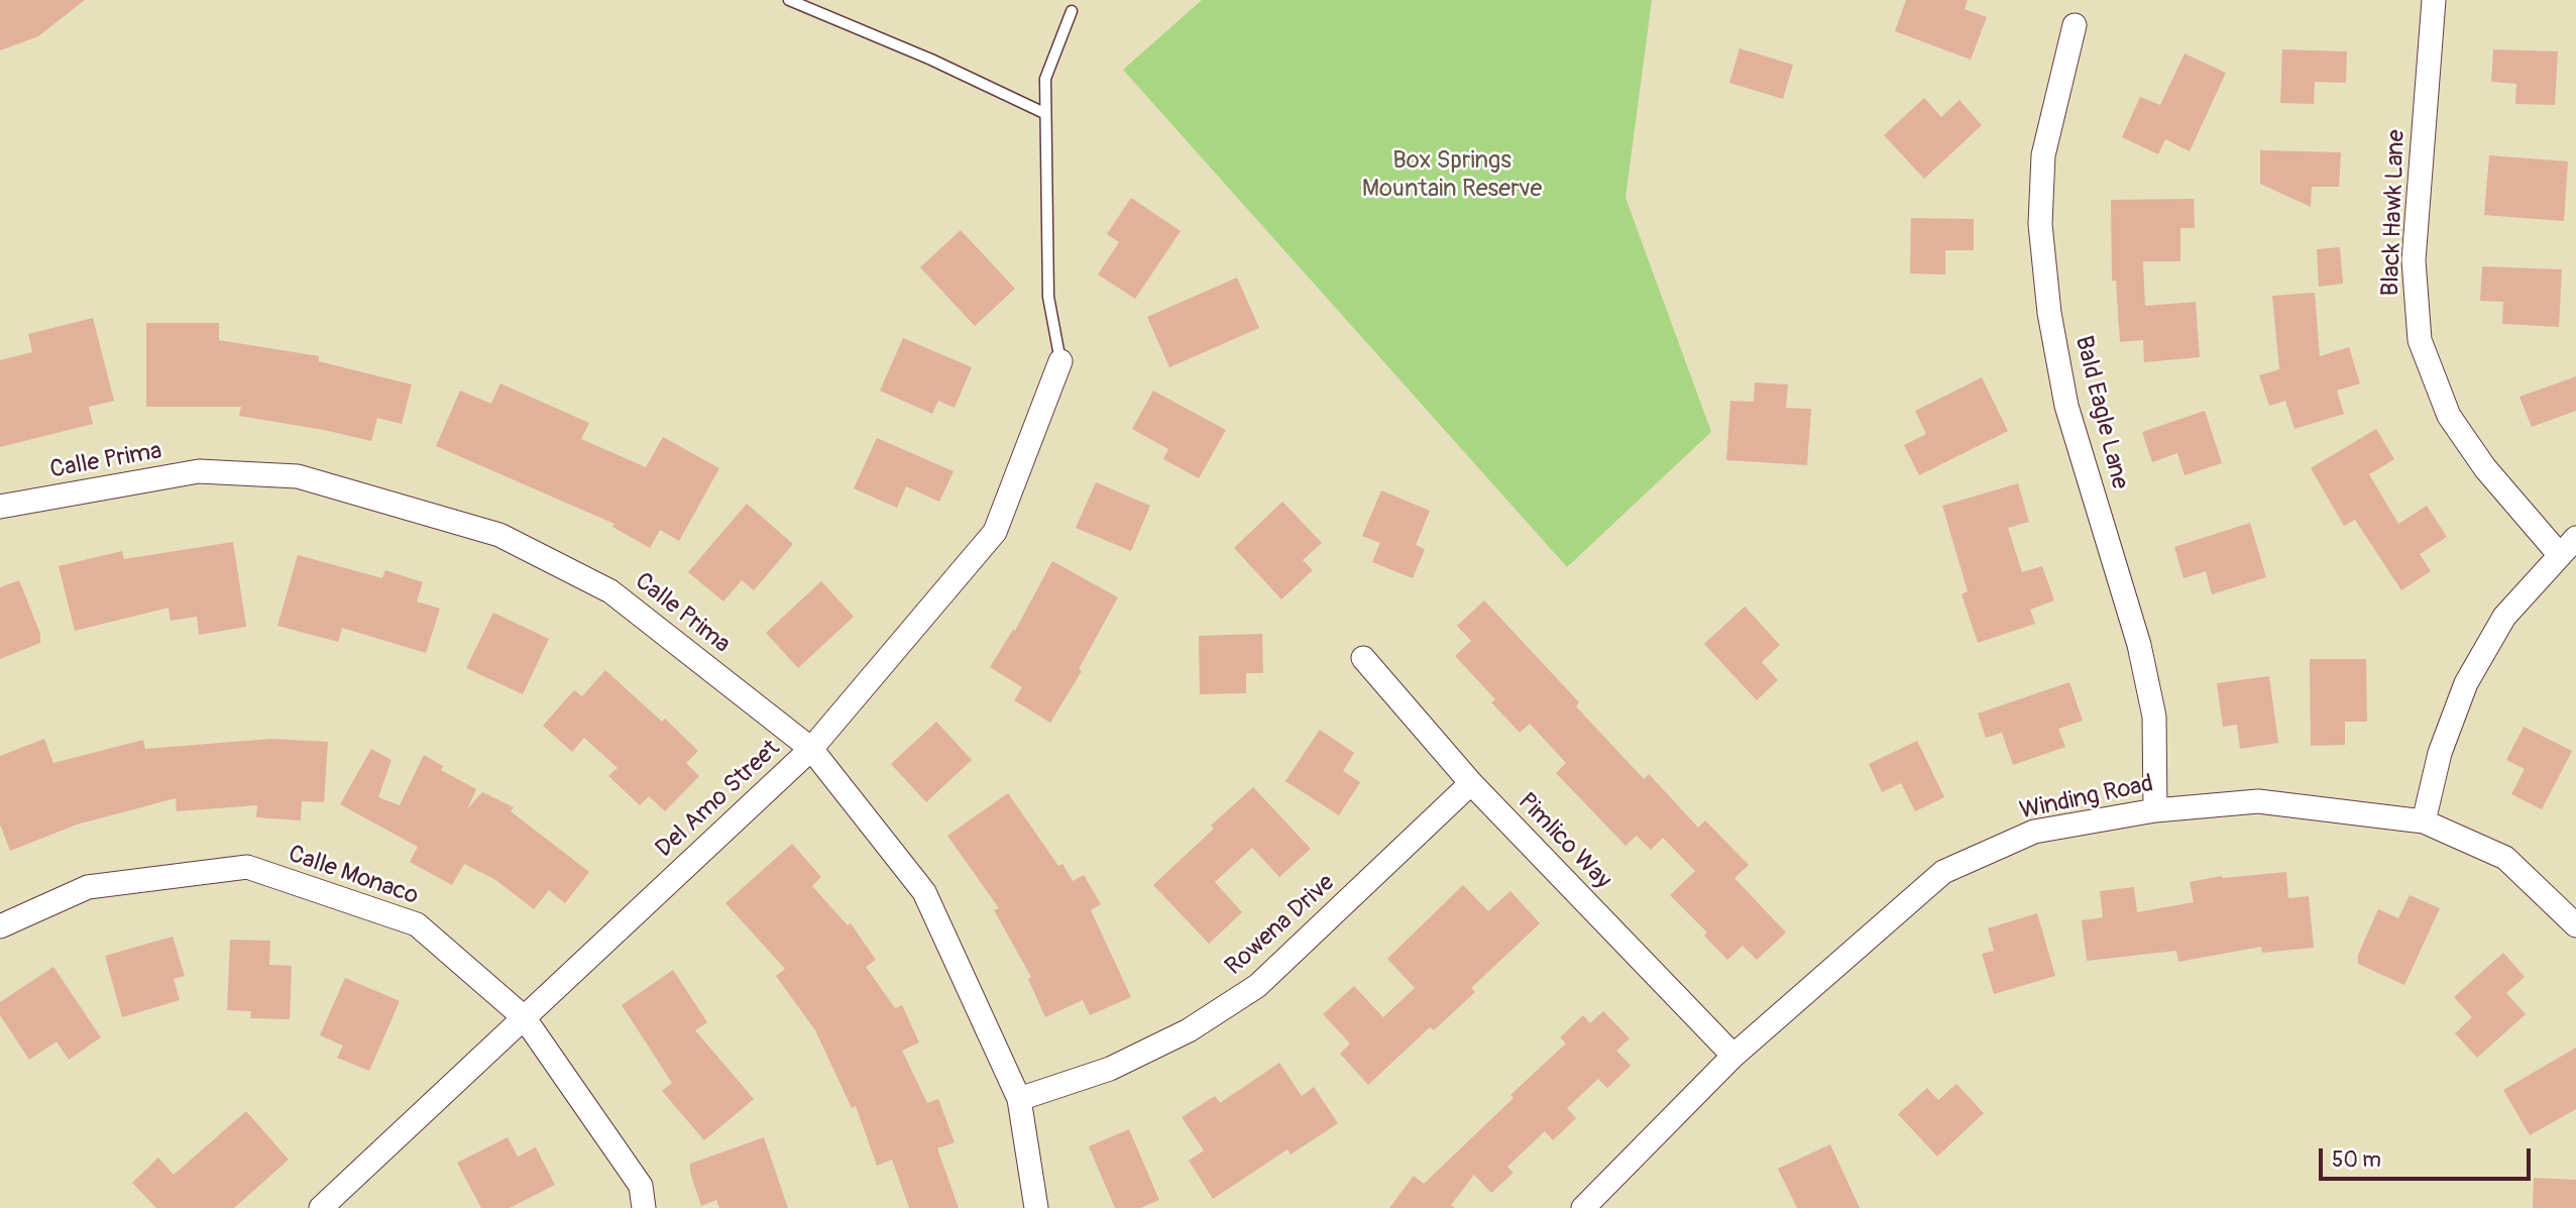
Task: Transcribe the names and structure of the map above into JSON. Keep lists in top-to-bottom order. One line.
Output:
{"streets":{"street":["Black Hawk Lane","Bald Eagle Lane","Calle Prima","Winding Road","Del Amo Street","Pimlico Way","Calle Monaco","Rowena Drive"]},"crossings":[["Bald Eagle Lane","Winding Road"],["Calle Prima","Del Amo Street"],["Calle Prima","Rowena Drive"],["Winding Road","Pimlico Way"],["Del Amo Street","Calle Monaco"],["Pimlico Way","Rowena Drive"]],"parks":["Box Springs Mountain Reserve"],"scale_bar":"50 m"}
